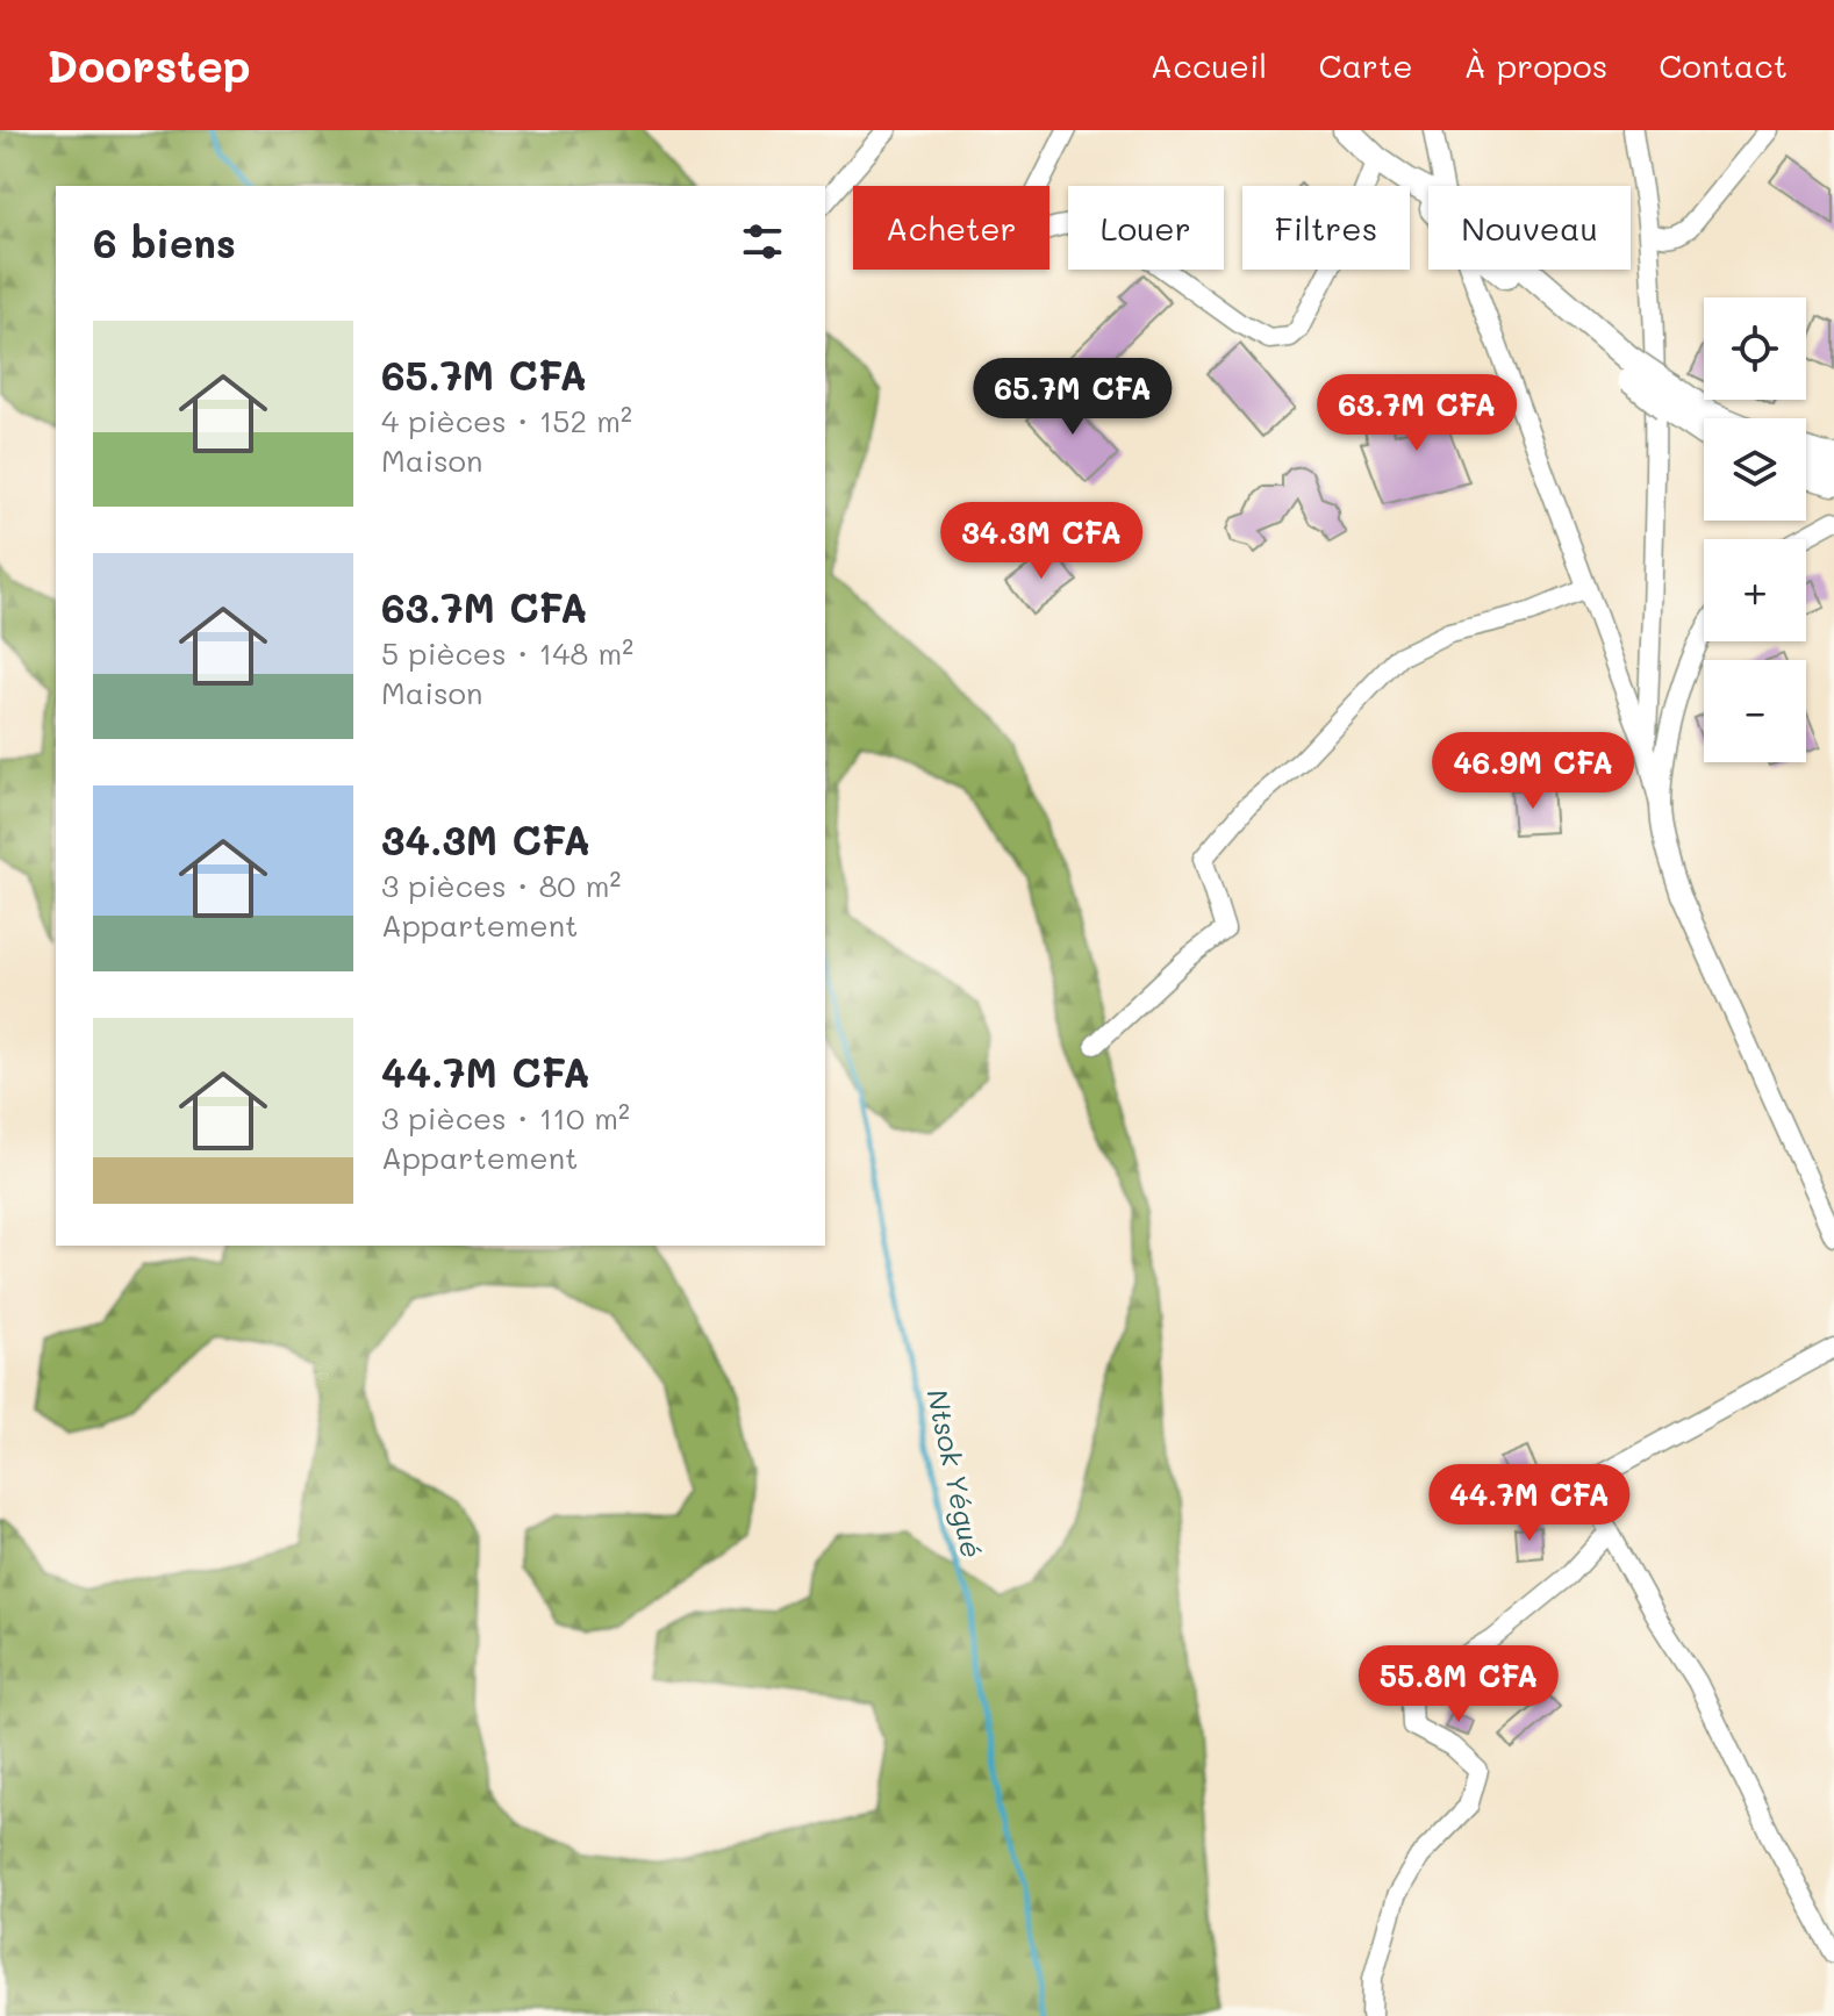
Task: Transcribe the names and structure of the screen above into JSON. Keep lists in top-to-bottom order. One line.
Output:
{"water":["Ntsok Yégué"],"page":{"header":"Doorstep","nav":["Accueil","Carte","À propos","Contact"],"chip":["Acheter","Louer","Filtres","Nouveau"],"heading":"6 biens","map_buttons":["+","−"],"list":[{"name":"65.7M CFA","note":"4 pièces · 152 m² · Maison"},{"name":"63.7M CFA","note":"5 pièces · 148 m² · Maison"},{"name":"34.3M CFA","note":"3 pièces · 80 m² · Appartement"},{"name":"44.7M CFA","note":"3 pièces · 110 m² · Appartement"}],"price":["65.7M CFA","63.7M CFA","34.3M CFA","46.9M CFA","44.7M CFA","55.8M CFA"]}}
